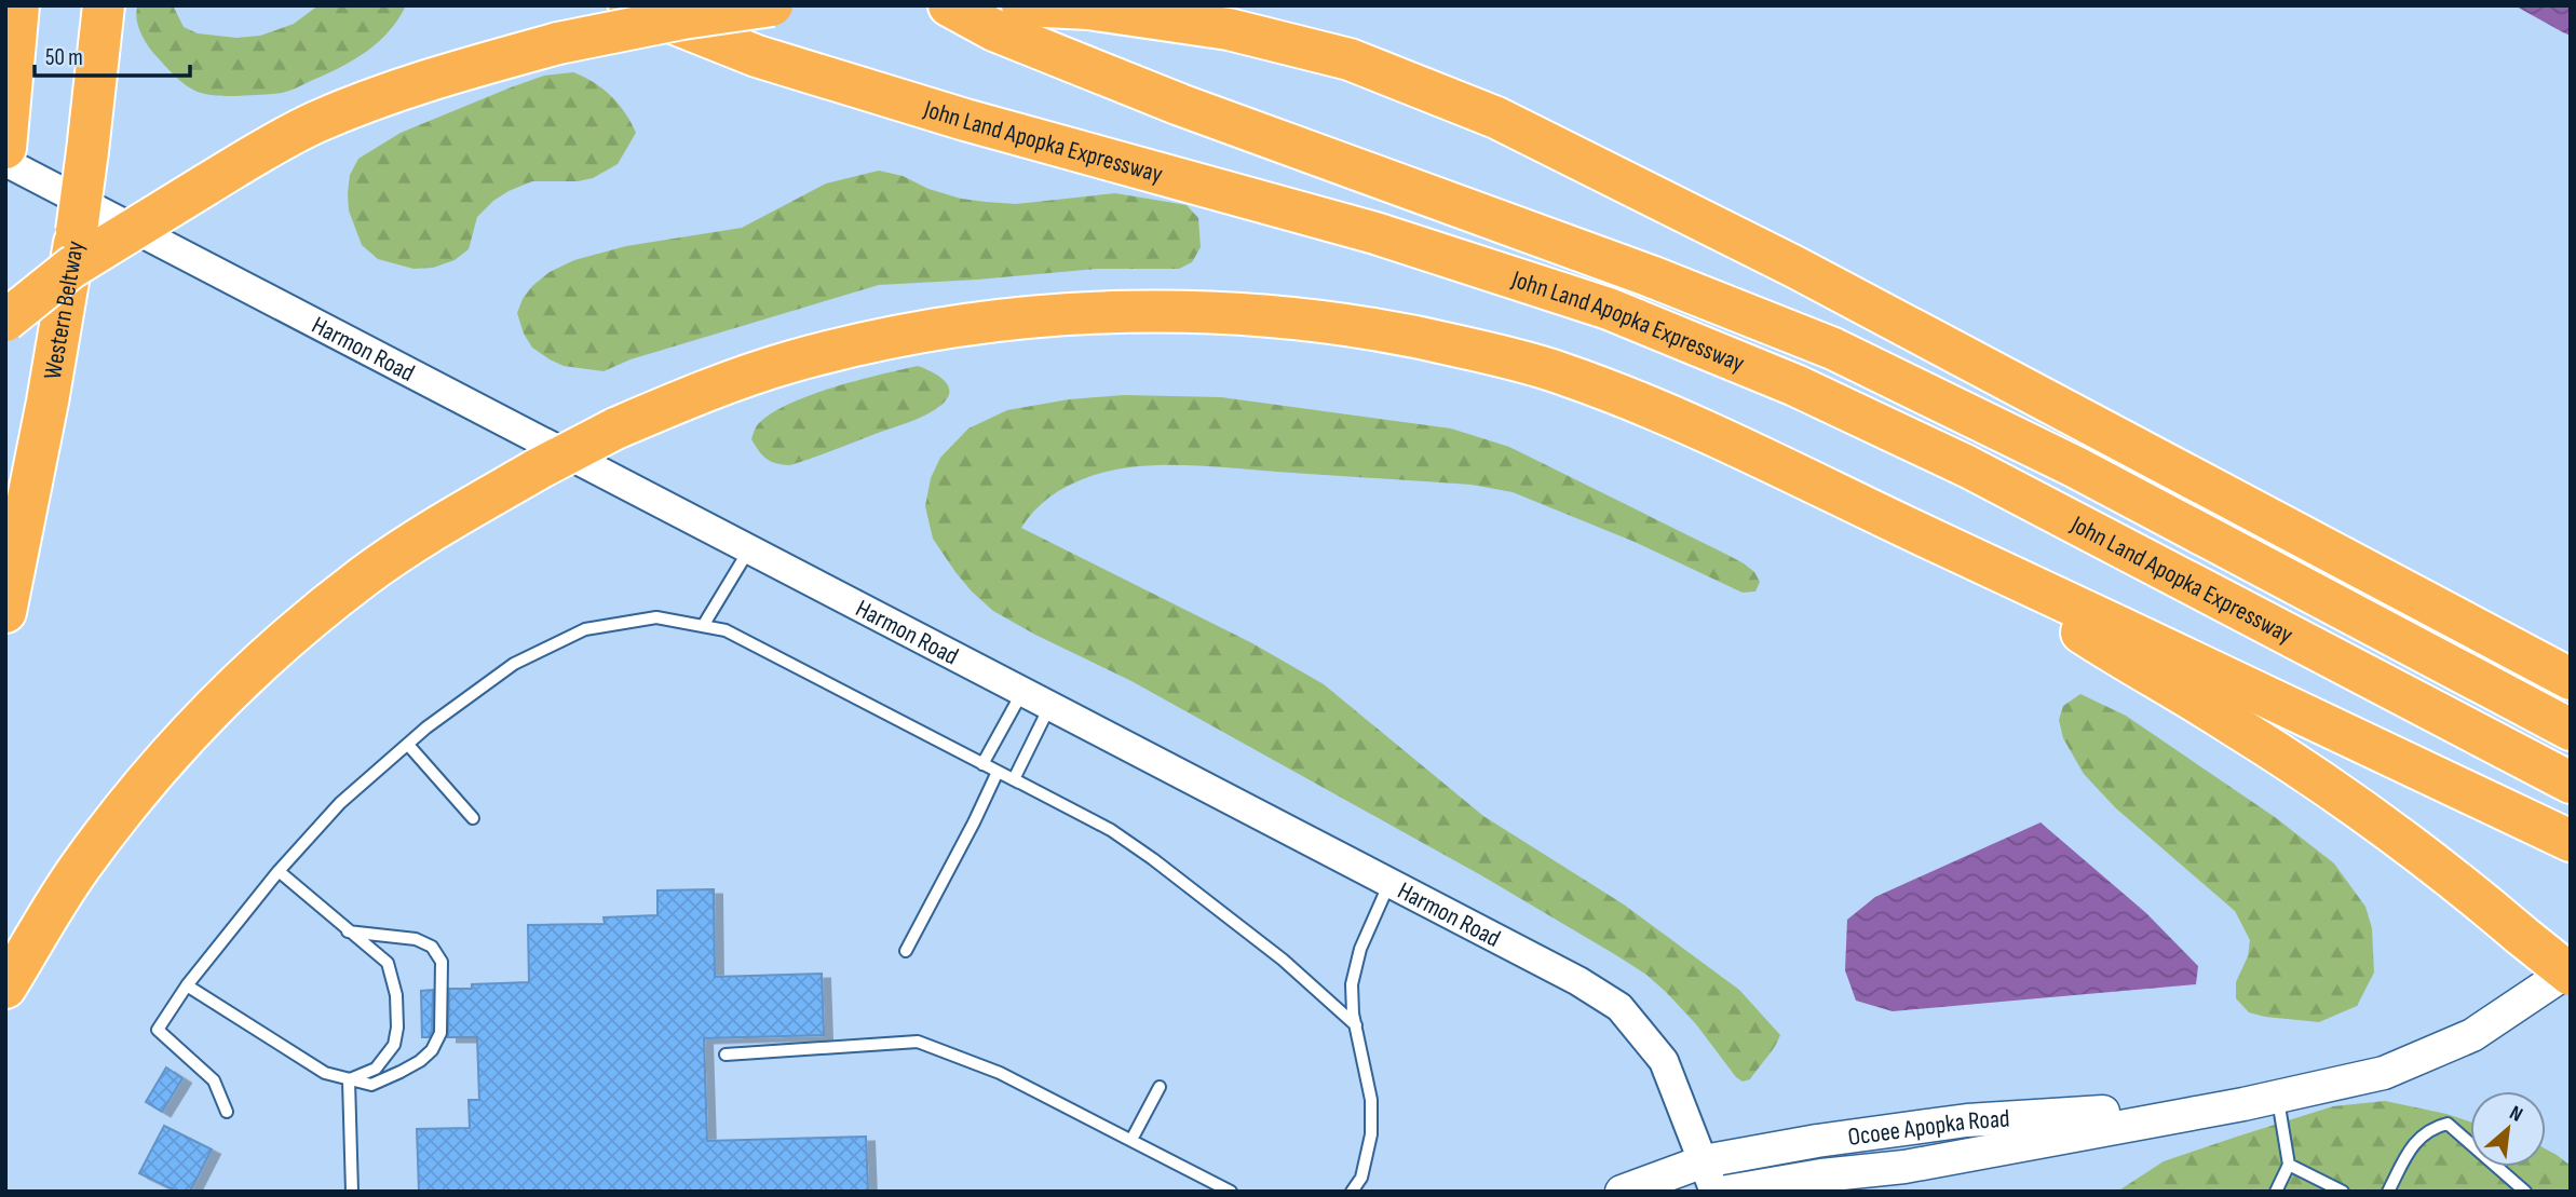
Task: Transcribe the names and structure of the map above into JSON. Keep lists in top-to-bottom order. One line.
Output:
{"streets":{"highway":["John Land Apopka Expressway","Western Beltway"],"main road":["Ocoee Apopka Road"],"street":["Harmon Road"]},"crossings":[["Harmon Road","Ocoee Apopka Road"]],"scale_bar":"50 m","north":"top right"}
